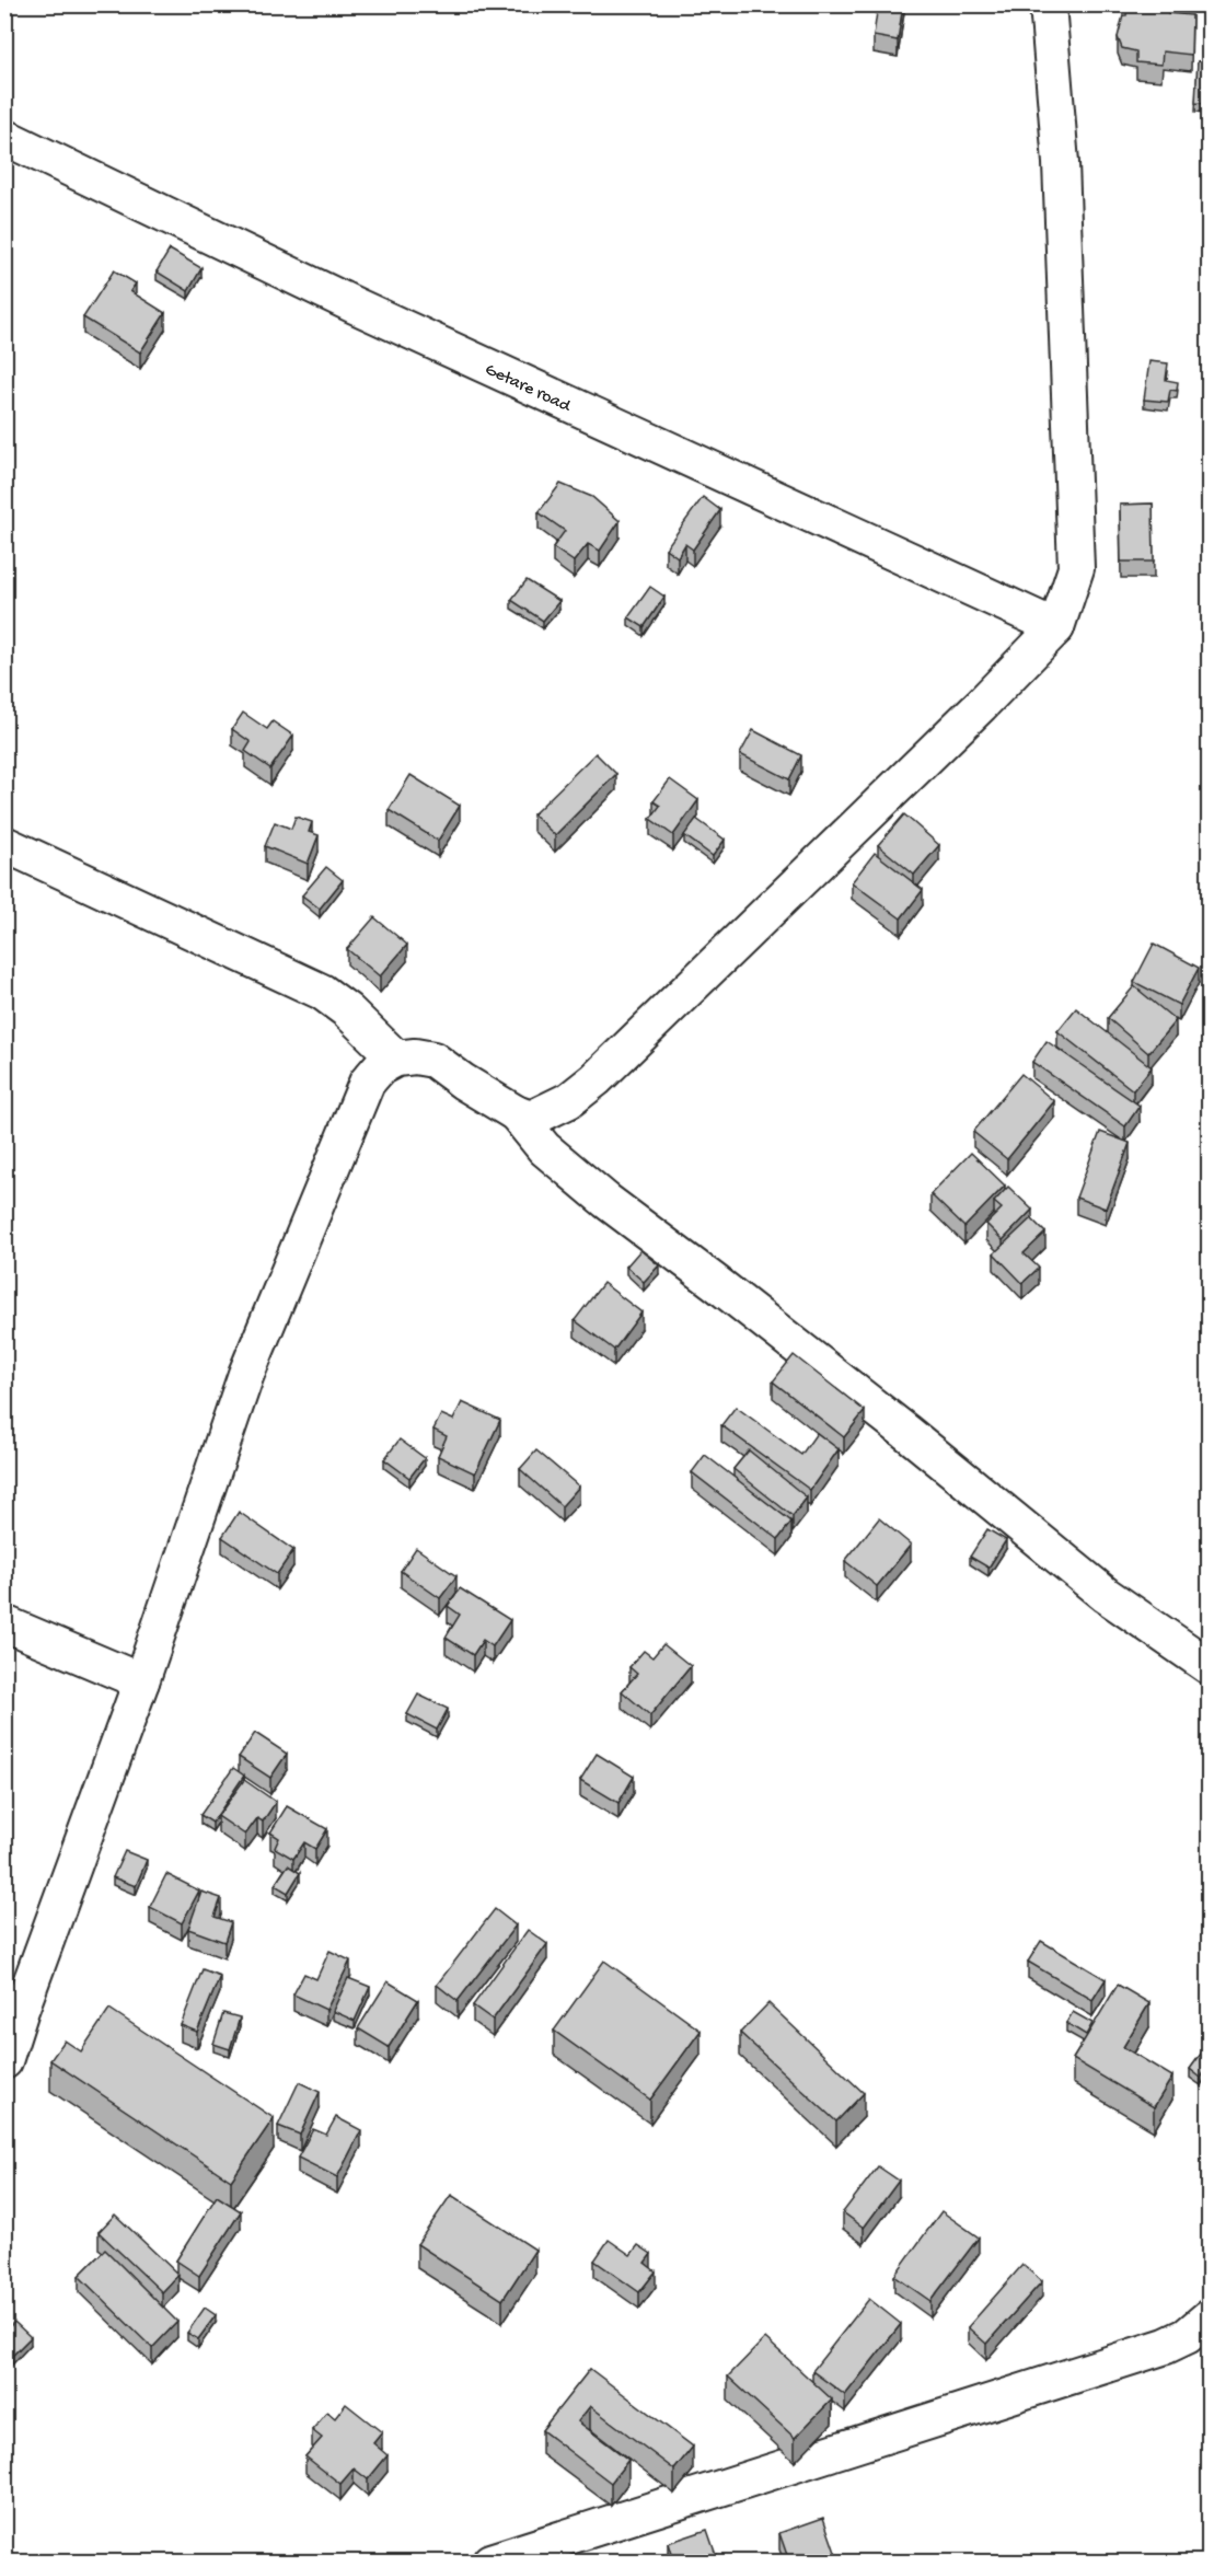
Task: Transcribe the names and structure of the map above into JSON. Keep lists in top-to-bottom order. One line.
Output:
{"streets":{"street":["Getare road"]}}
